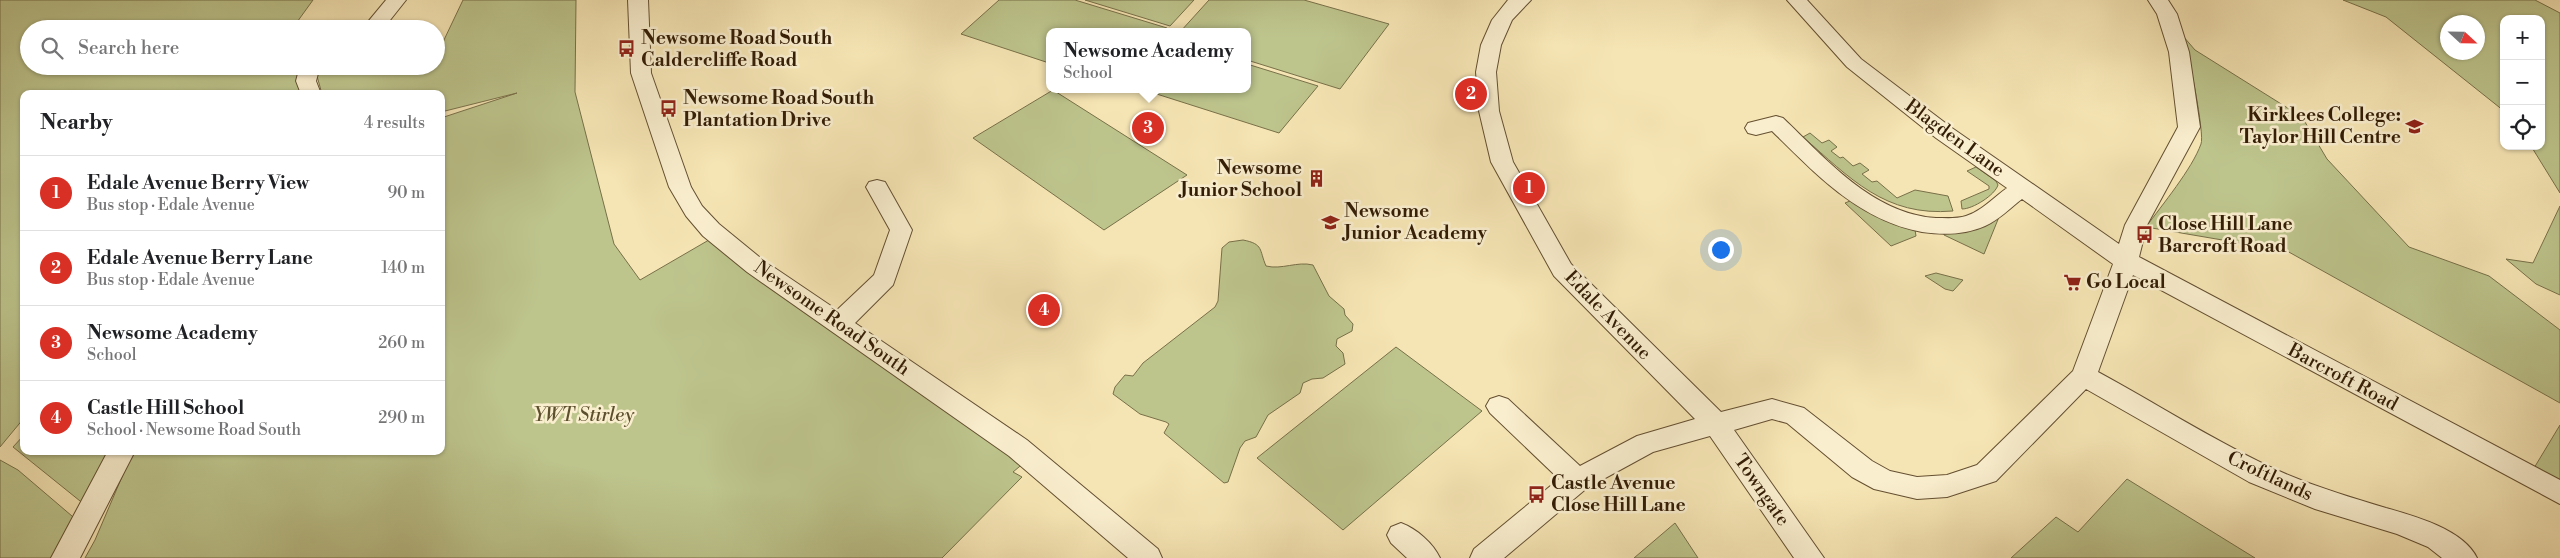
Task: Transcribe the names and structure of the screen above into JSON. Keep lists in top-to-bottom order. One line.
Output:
{"streets":{"street":["Blagden Lane","Edale Avenue","Newsome Road South","Barcroft Road","Croftlands","Towngate"]},"crossings":[["Blagden Lane","Barcroft Road"],["Edale Avenue","Towngate"]],"parks":["YWT Stirley"],"places":{"bus stop":["Newsome Road South Caldercliffe Road","Newsome Road South Plantation Drive","Close Hill Lane Barcroft Road","Castle Avenue Close Hill Lane"],"school or university":["Kirklees College: Taylor Hill Centre","Newsome Junior Academy"],"building":["Newsome Junior School"],"supermarket":["Go Local"]},"north":"right","page":{"map_buttons":["+","−"],"search":"Search here","popup":["Newsome Academy","School"],"pins":["2","3","1","4"],"heading":["Nearby","4 results"],"list":[{"mark":"1","name":"Edale Avenue Berry View","note":"Bus stop · Edale Avenue","value":"90 m"},{"mark":"2","name":"Edale Avenue Berry Lane","note":"Bus stop · Edale Avenue","value":"140 m"},{"mark":"3","name":"Newsome Academy","note":"School","value":"260 m"},{"mark":"4","name":"Castle Hill School","note":"School · Newsome Road South","value":"290 m"}]}}
